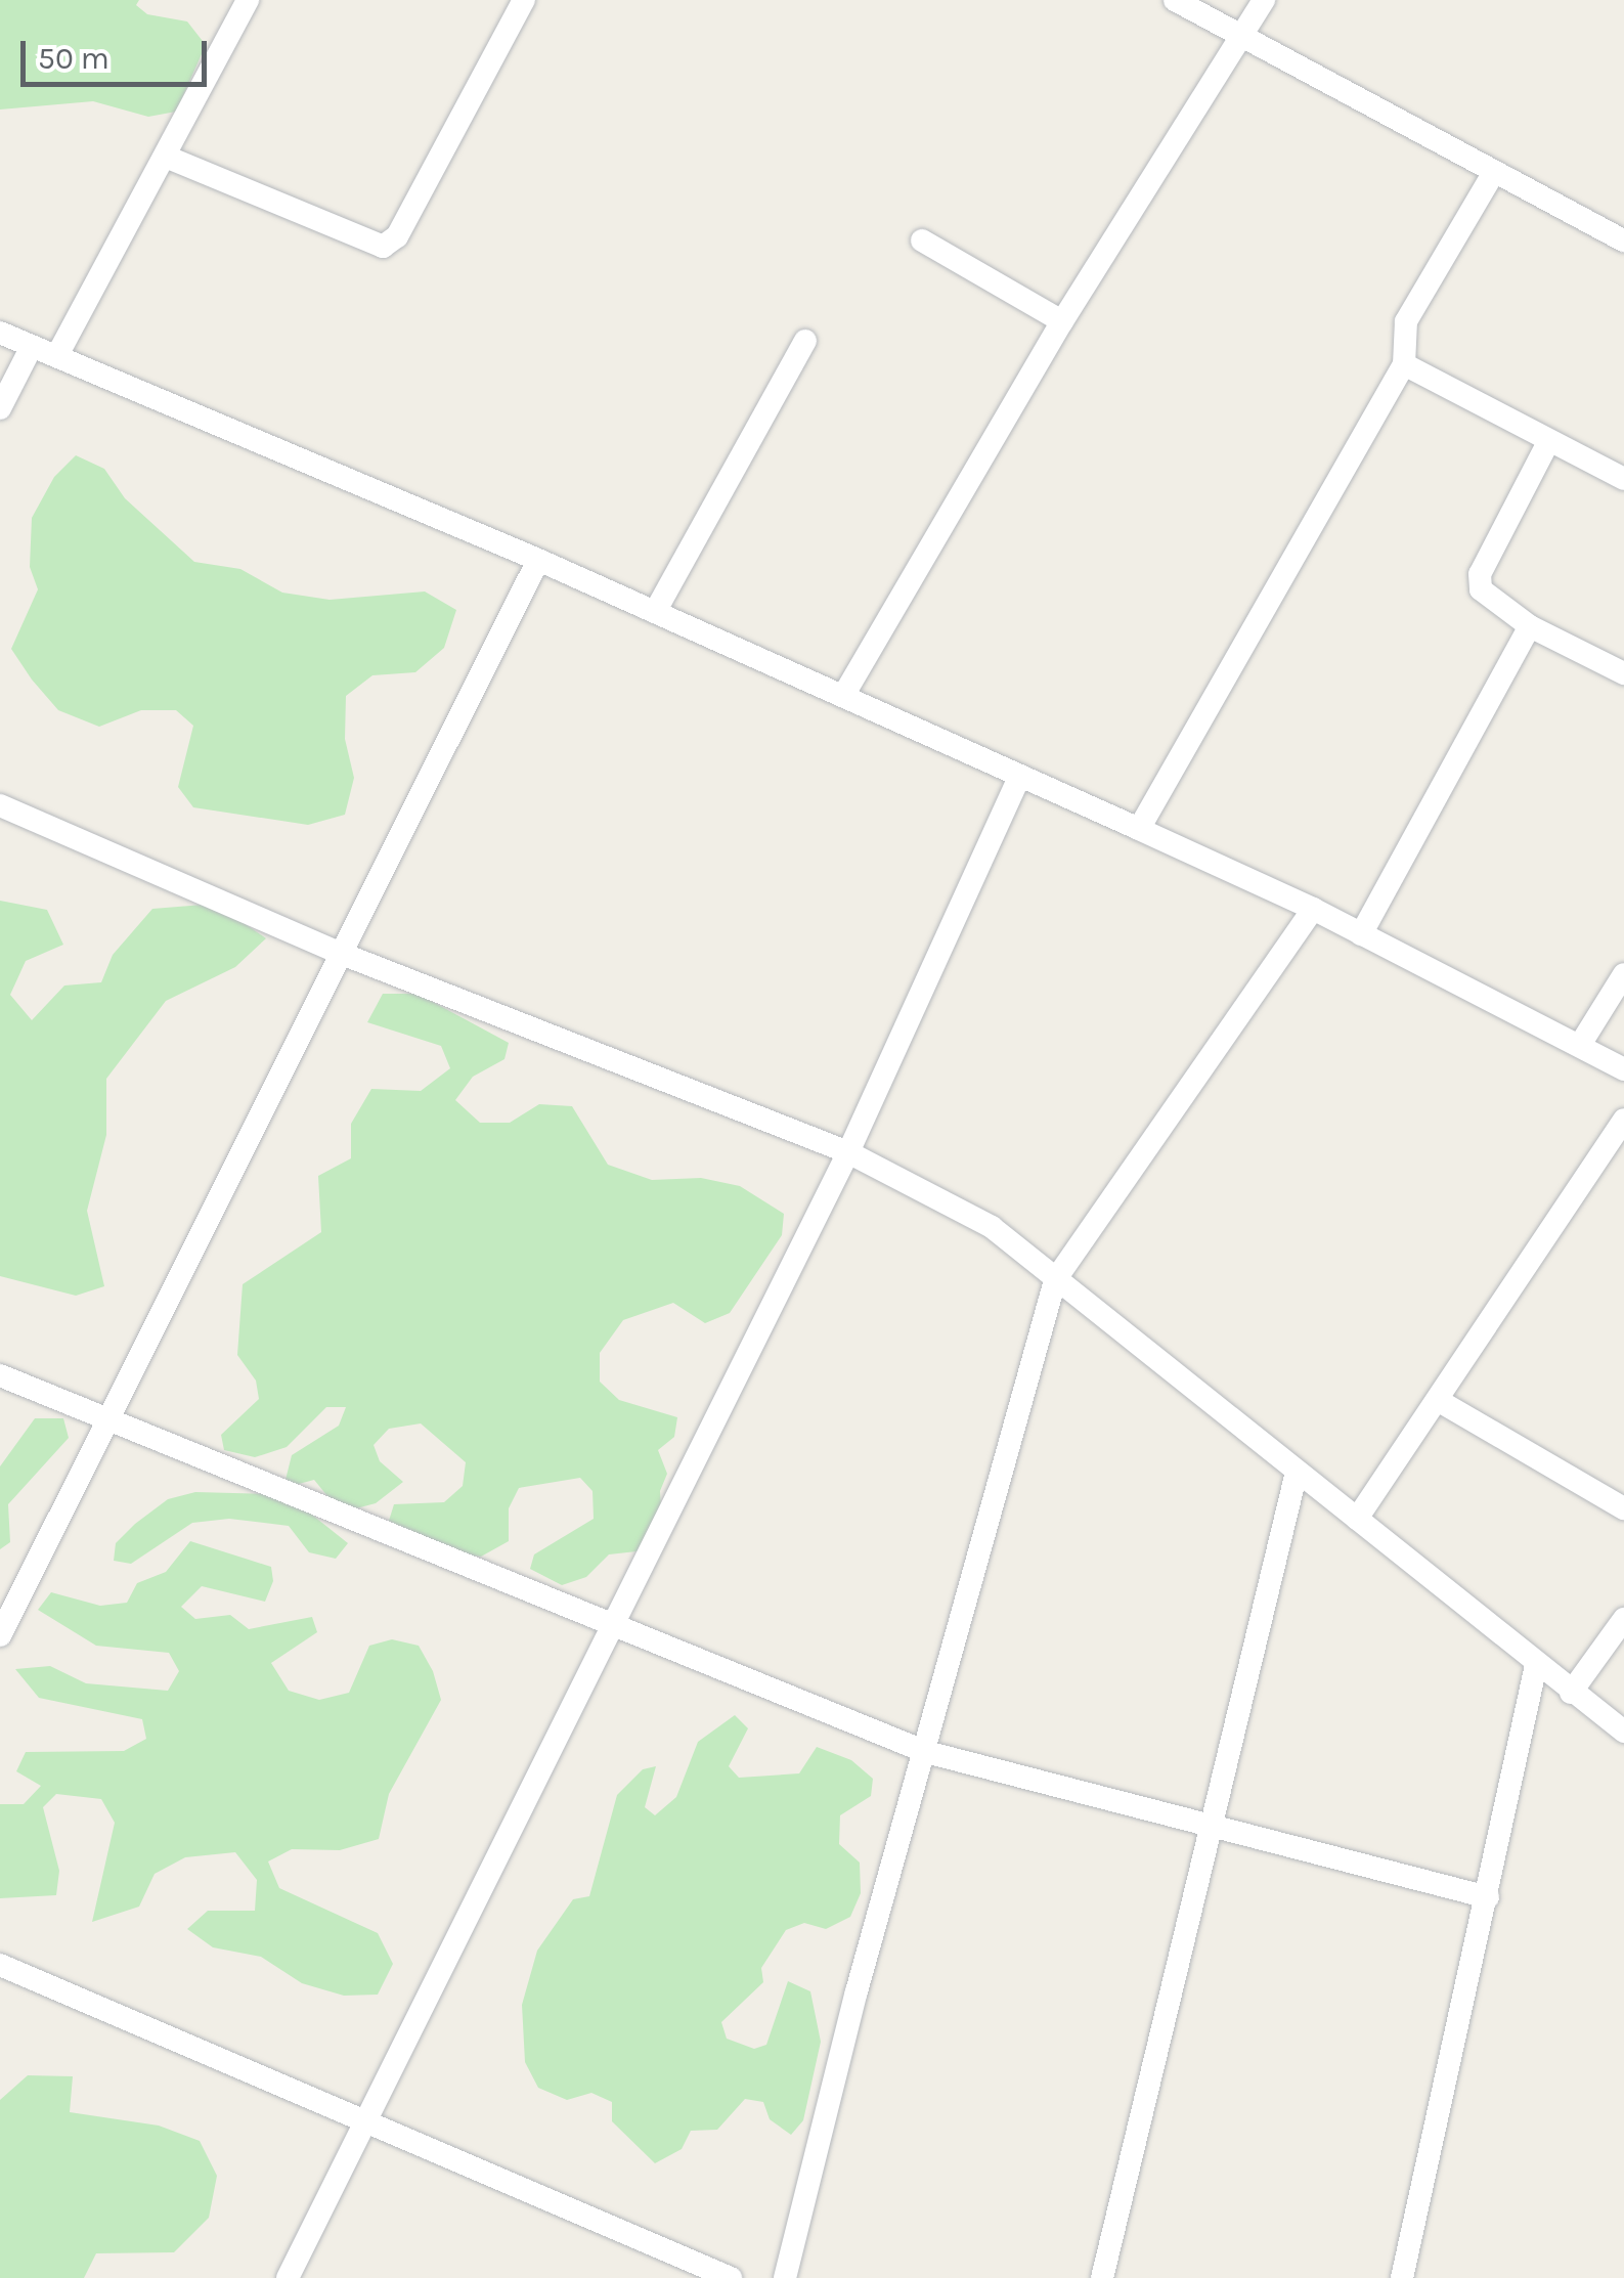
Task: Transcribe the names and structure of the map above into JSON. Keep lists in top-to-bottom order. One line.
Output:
{"scale_bar":"50 m"}
